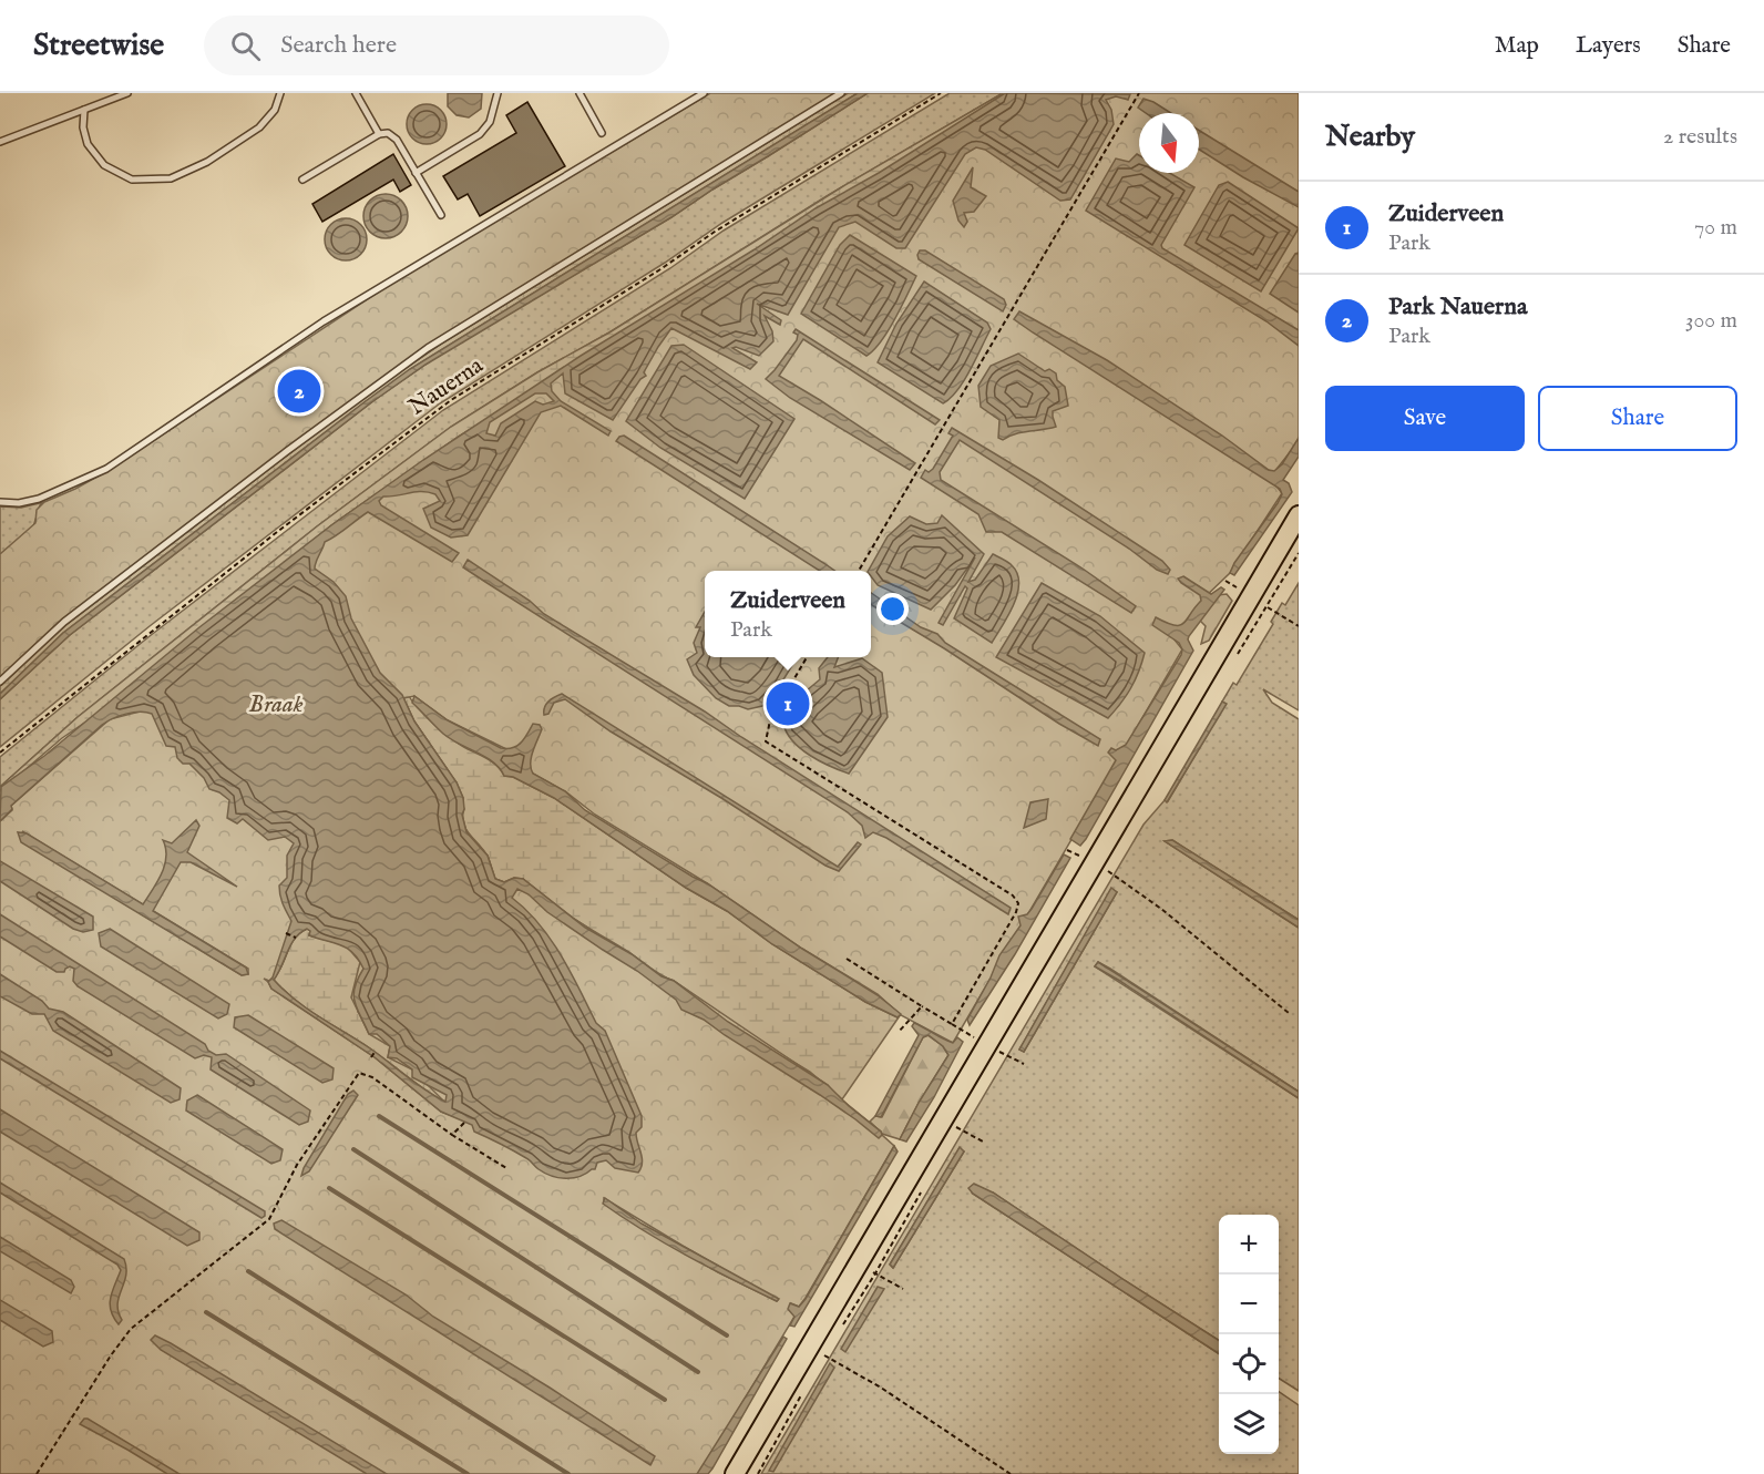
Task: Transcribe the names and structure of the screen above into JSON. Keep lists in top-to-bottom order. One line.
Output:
{"streets":{"path":["Nauerna"]},"water":["Braak"],"north":"bottom","page":{"header":"Streetwise","search":"Search here","nav":["Map","Layers","Share"],"heading":["Nearby","2 results"],"list":[{"mark":"1","name":"Zuiderveen","note":"Park","value":"70 m"},{"mark":"2","name":"Park Nauerna","note":"Park","value":"300 m"}],"buttons":["Save","Share"],"pins":["2","1"],"popup":["Zuiderveen","Park"],"map_buttons":["+","−"]}}
